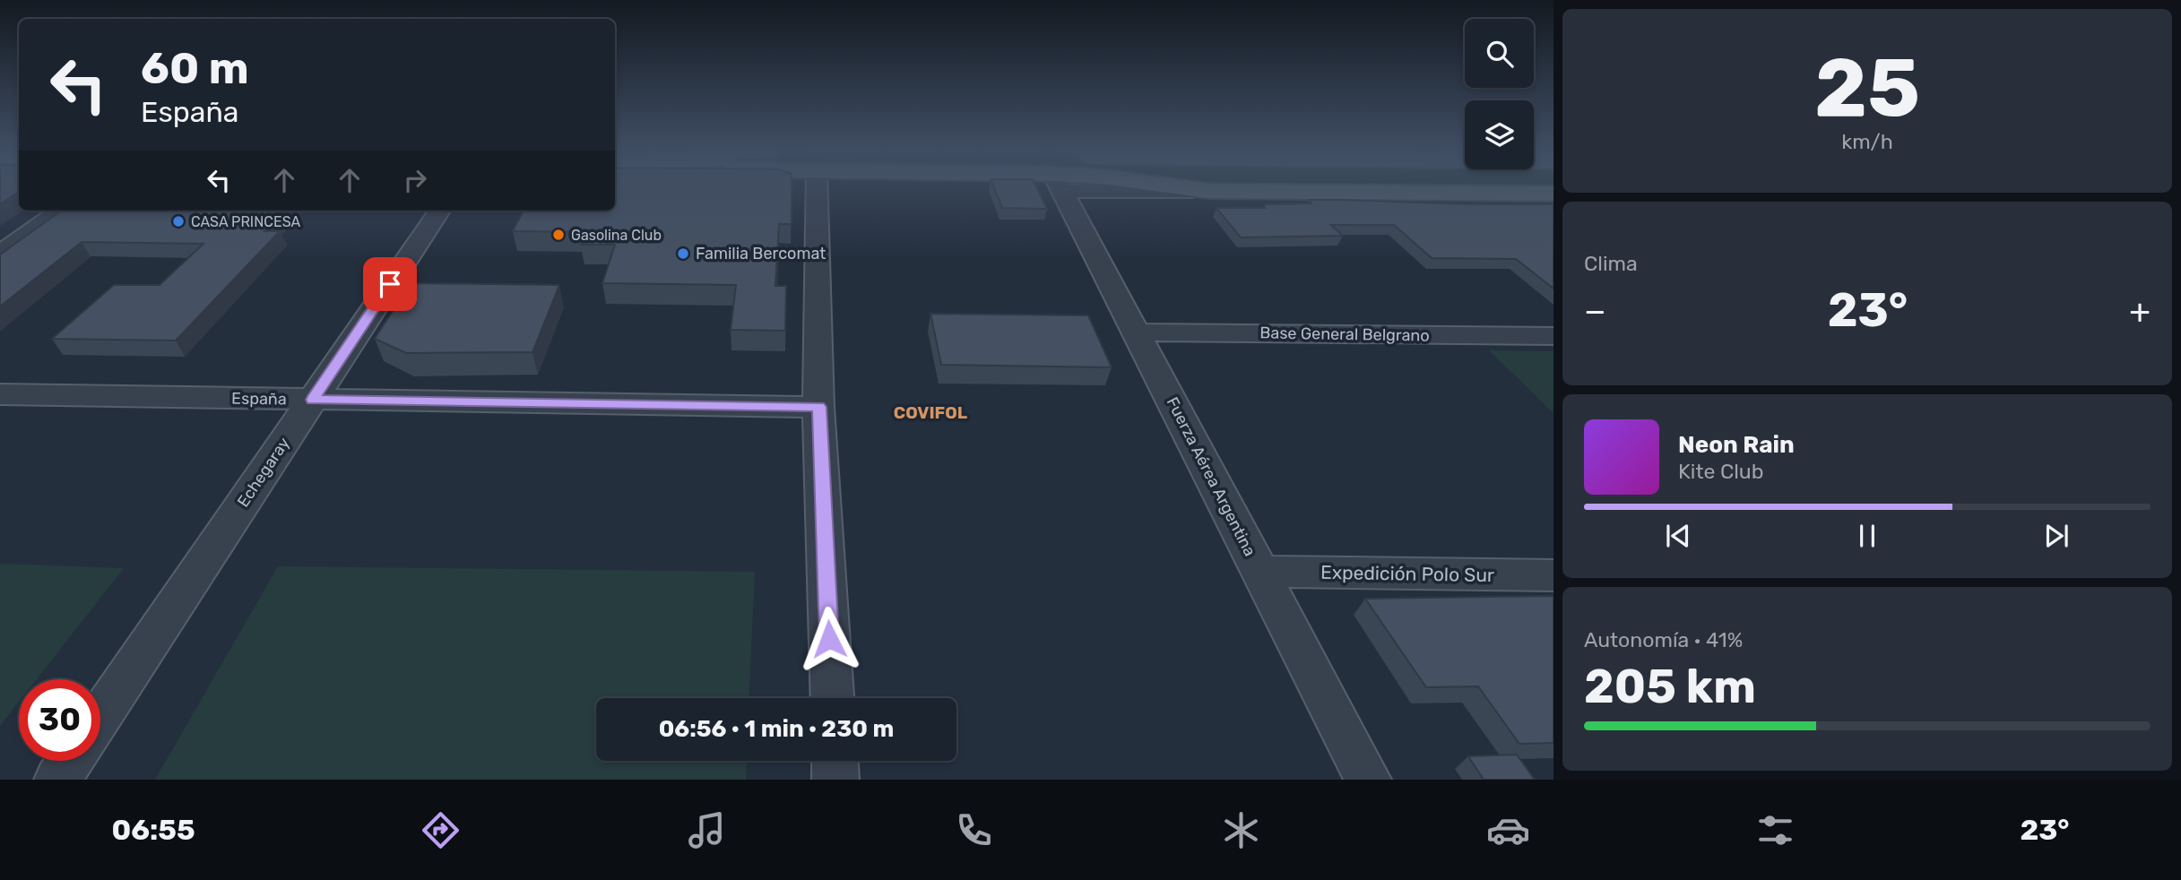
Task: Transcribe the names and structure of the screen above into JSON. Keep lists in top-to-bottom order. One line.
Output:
{"streets":{"street":["Base General Belgrano","España","Echegaray","Fuerza Aérea Argentina","Expedición Polo Sur"]},"crossings":[["Base General Belgrano","Fuerza Aérea Argentina"],["España","Echegaray"],["Fuerza Aérea Argentina","Expedición Polo Sur"]],"districts":["COVIFOL"],"places":["CASA PRINCESA","Gasolina Club","Familia Bercomat"],"page":{"tile":[["25","km/h"],"Clima",["Autonomía · 41%","205 km"]],"turn":["60 m","España"],"heat":["−","23°","+"],"song":["Neon Rain","Kite Club"],"limit":"30","trip":"06:56 · 1 min · 230 m","tabs":["06:55","23°"]}}
